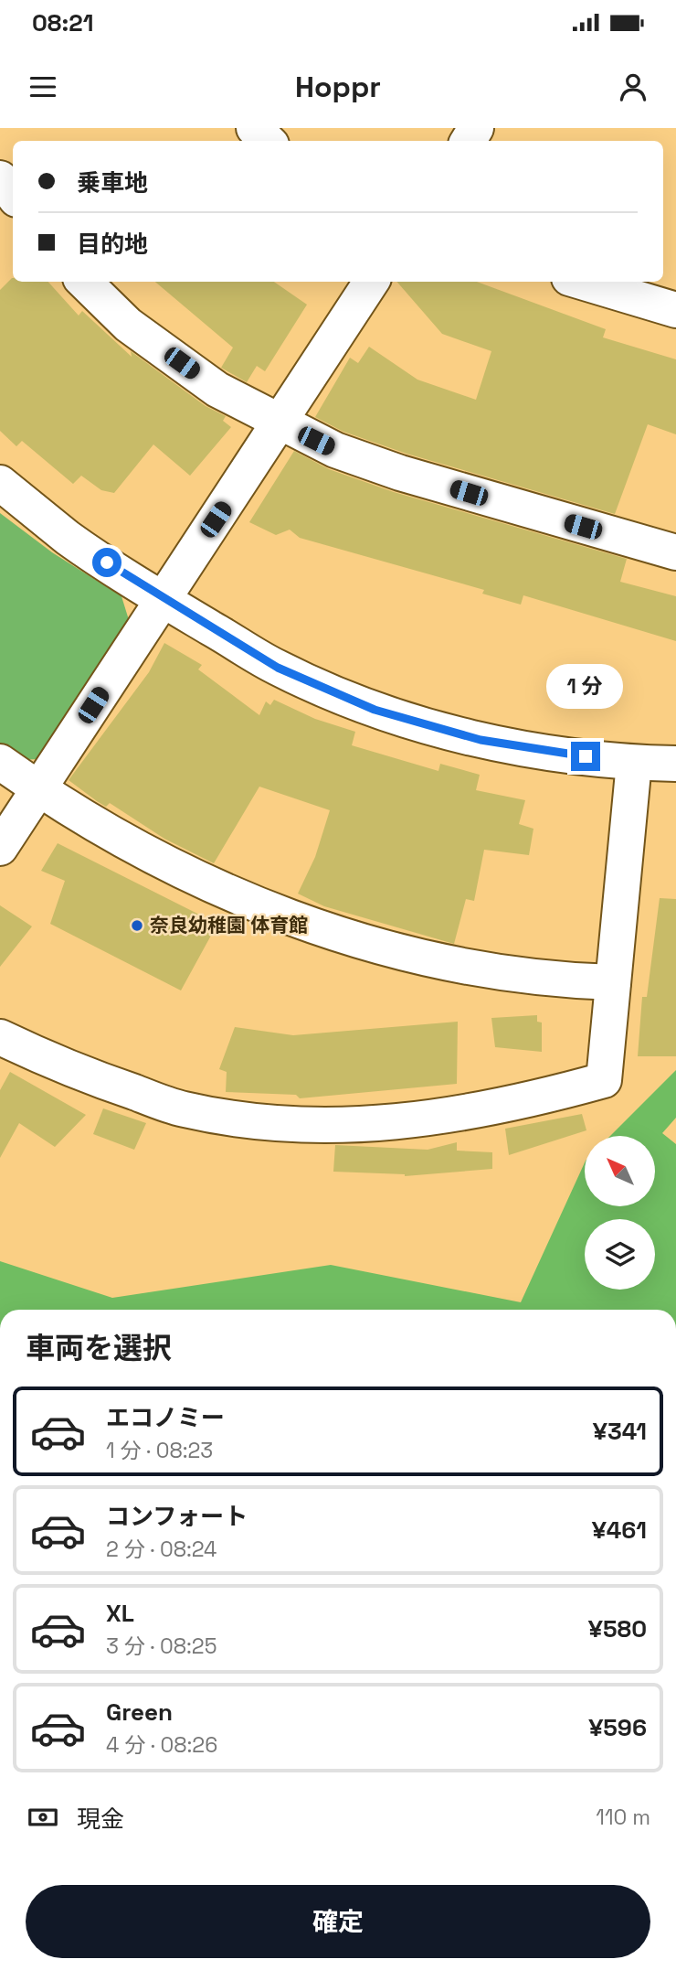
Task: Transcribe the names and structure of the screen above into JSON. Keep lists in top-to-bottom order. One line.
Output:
{"places":["奈良幼稚園 体育館"],"north":"top left","page":{"status":"08:21","header":"Hoppr","banner":["乗車地","目的地"],"bubble":"1 分","heading":"車両を選択","list":[{"name":"エコノミー","note":"1 分 · 08:23","value":"¥341"},{"name":"コンフォート","note":"2 分 · 08:24","value":"¥461"},{"name":"XL","note":"3 分 · 08:25","value":"¥580"},{"name":"Green","note":"4 分 · 08:26","value":"¥596"}],"pay":["現金","110 m"],"buttons":"確定"}}
